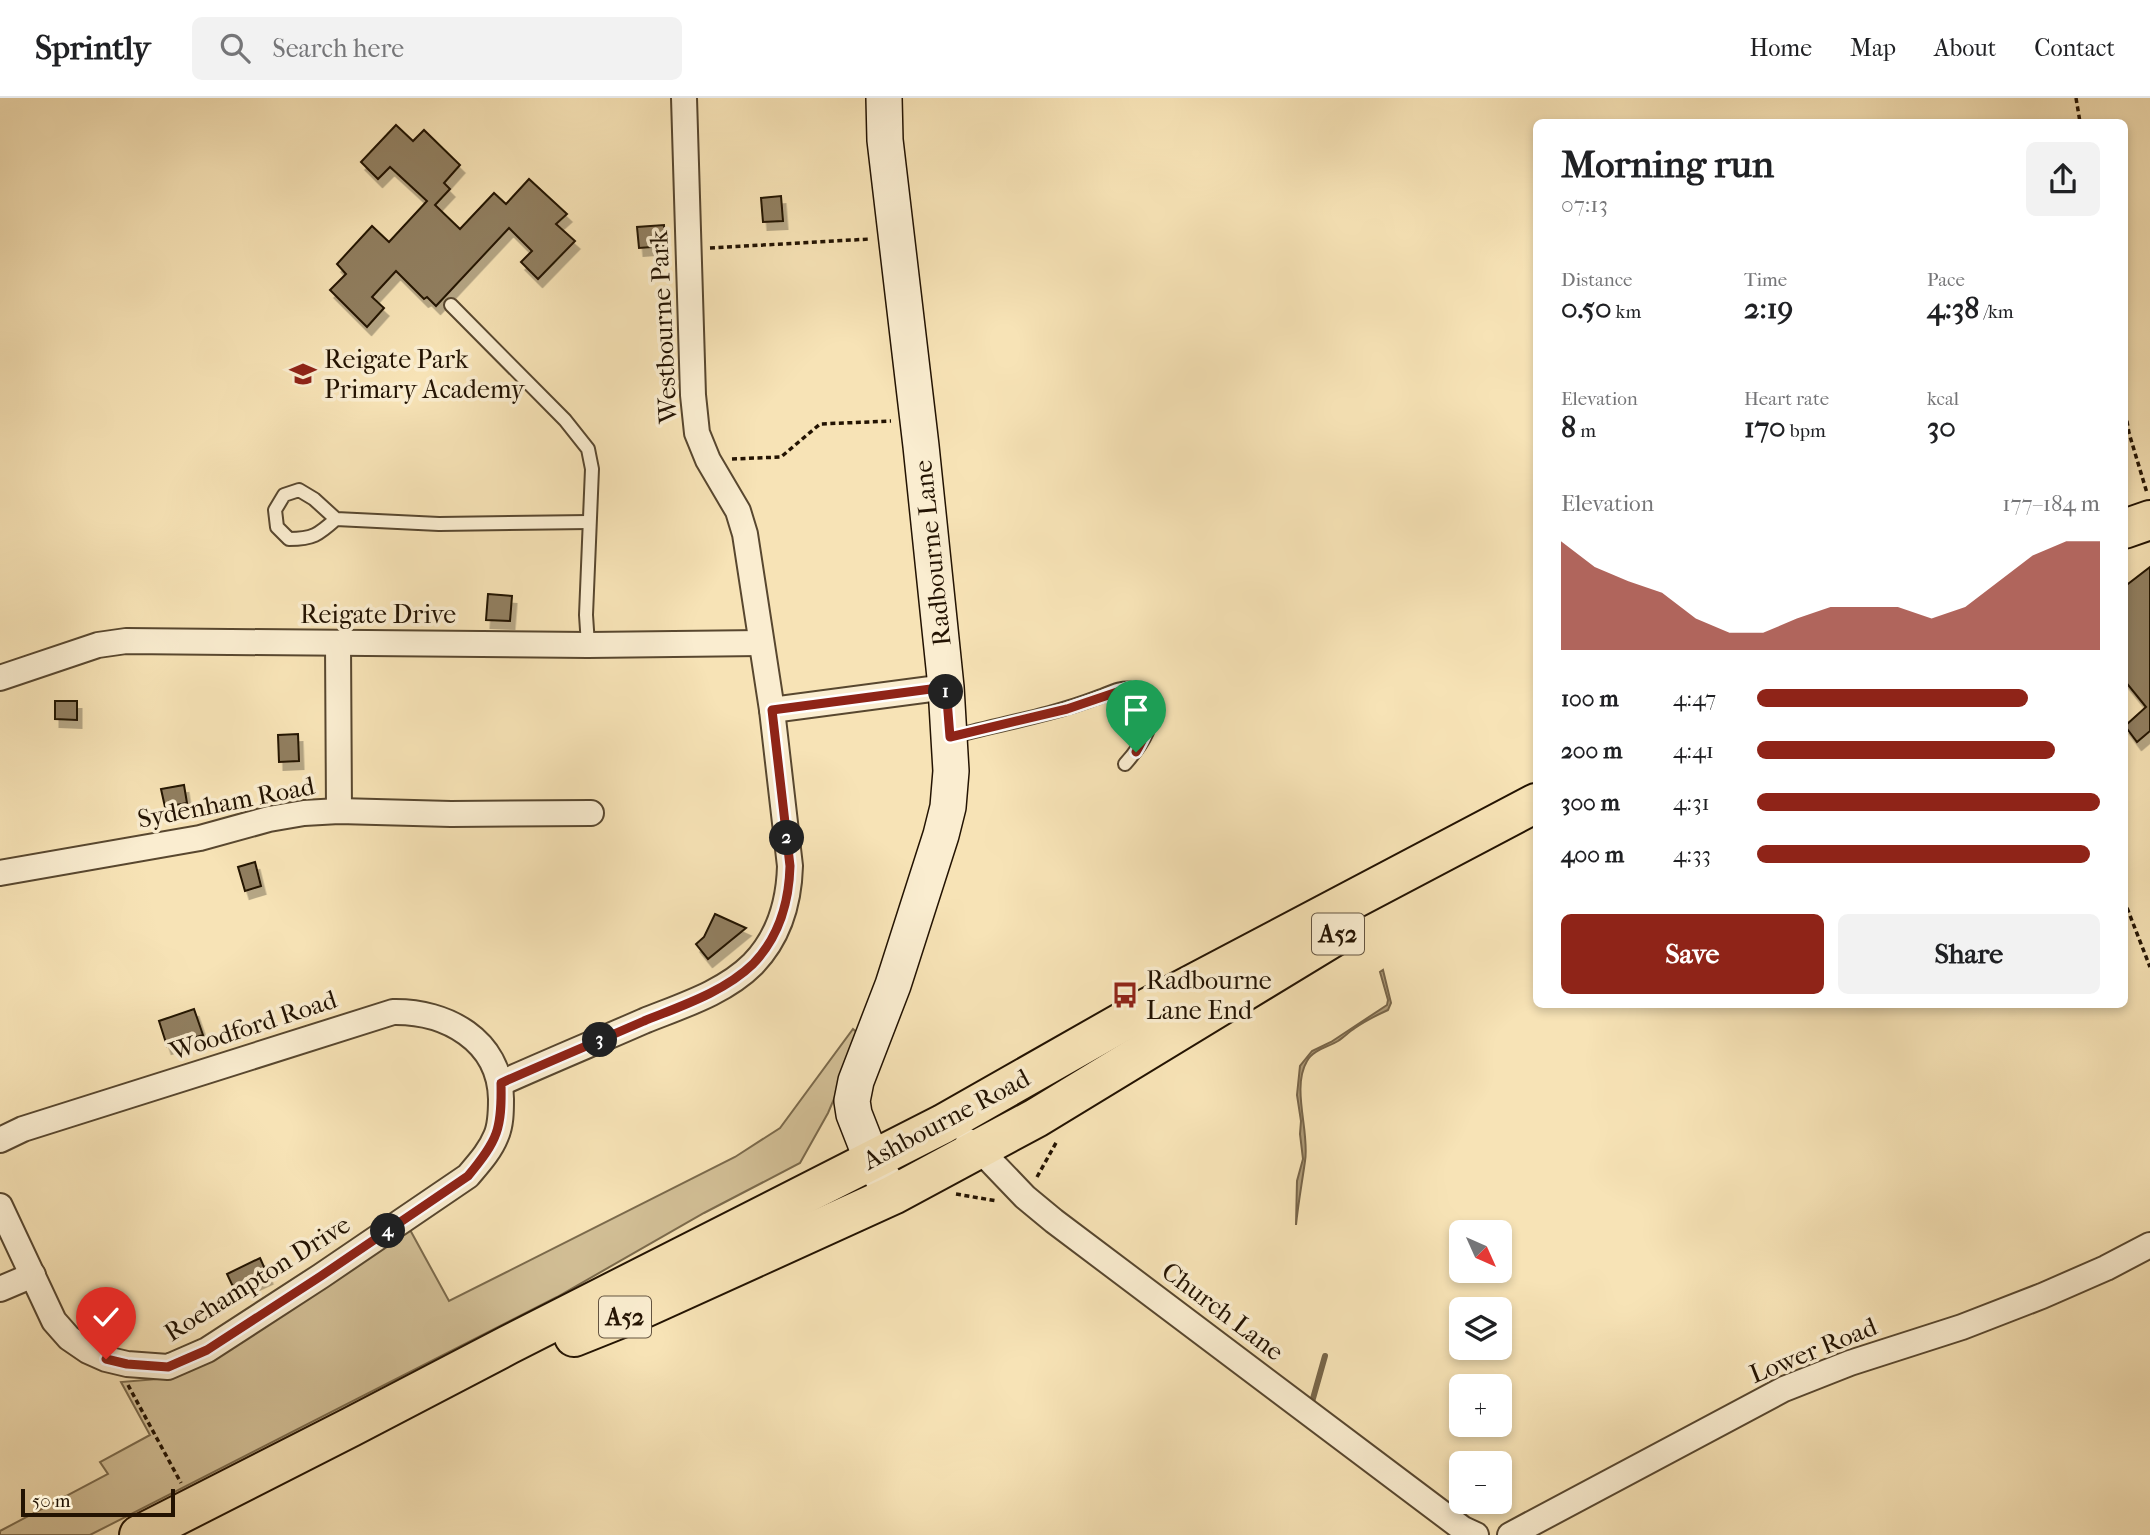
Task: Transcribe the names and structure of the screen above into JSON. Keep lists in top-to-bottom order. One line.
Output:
{"streets":{"highway":["A52","Ashbourne Road"],"street":["Westbourne Park","Radbourne Lane","Reigate Drive","Sydenham Road","Woodford Road","Roehampton Drive","Church Lane","Lower Road"]},"crossings":[["Westbourne Park","Reigate Drive"],["Westbourne Park","Woodford Road"],["Westbourne Park","Roehampton Drive"],["Radbourne Lane","Ashbourne Road"],["Woodford Road","Roehampton Drive"],["Ashbourne Road","Church Lane"]],"places":{"school or university":["Reigate Park Primary Academy"],"bus stop":["Radbourne Lane End"]},"scale_bar":"50 m","north":"bottom right","page":{"header":"Sprintly","search":"Search here","nav":["Home","Map","About","Contact"],"heading":["Morning run","07:13"],"stats":[["Distance","0.50 km"],["Time","2:19"],["Pace","4:38 /km"],["Elevation","8 m"],["Heart rate","170 bpm"],["kcal","30"]],"chart":["Elevation","177–184 m"],"list":[{"name":"100 m","note":"4:47"},{"name":"200 m","note":"4:41"},{"name":"300 m","note":"4:31"},{"name":"400 m","note":"4:33"}],"pins":["1","2","3","4"],"buttons":["Save","Share"],"map_buttons":["+","−"],"scale":"50 m"}}
